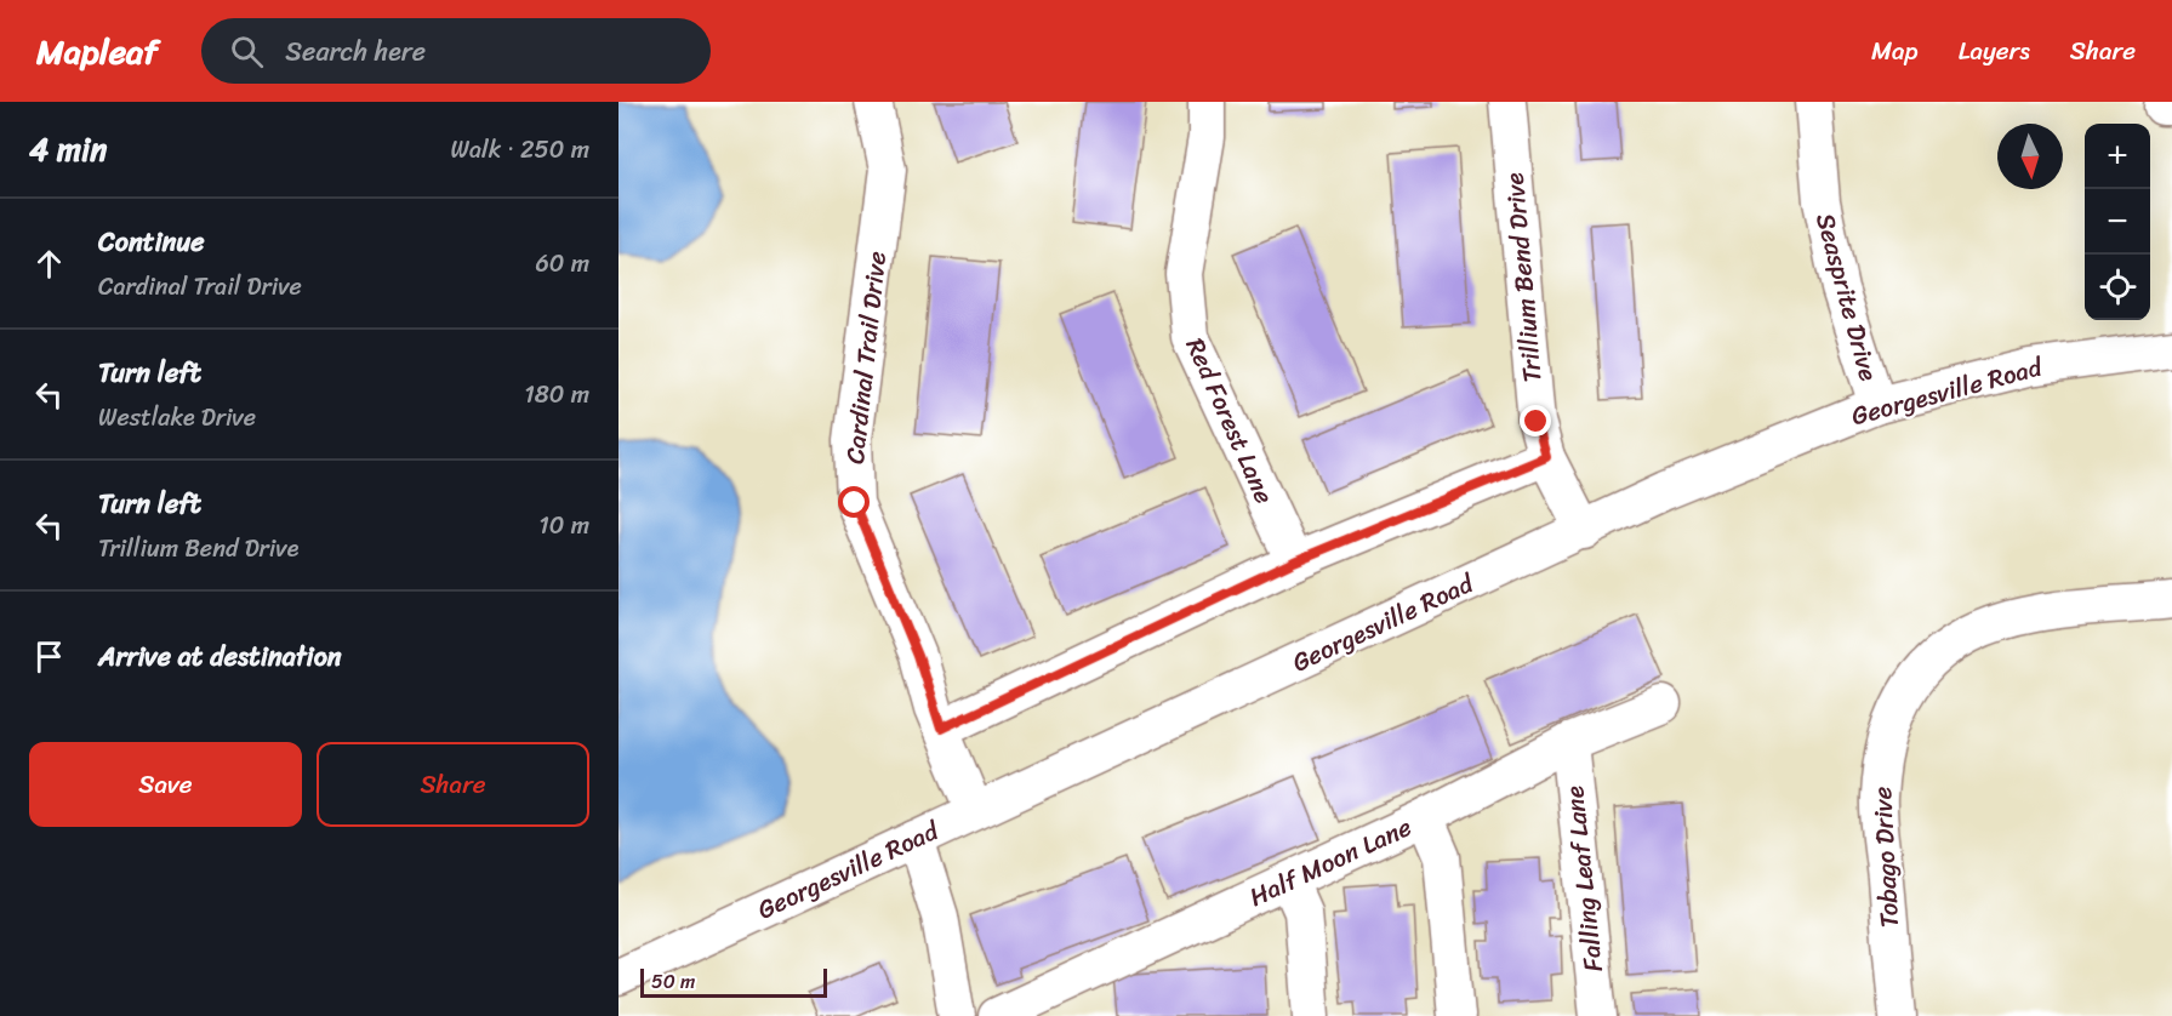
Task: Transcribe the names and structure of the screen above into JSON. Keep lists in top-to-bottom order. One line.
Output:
{"streets":{"street":["Trillium Bend Drive","Seasprite Drive","Cardinal Trail Drive","Georgesville Road","Red Forest Lane","Tobago Drive","Half Moon Lane","Falling Leaf Lane"]},"crossings":[["Trillium Bend Drive","Georgesville Road"],["Seasprite Drive","Georgesville Road"],["Cardinal Trail Drive","Georgesville Road"],["Half Moon Lane","Falling Leaf Lane"]],"scale_bar":"50 m","north":"bottom","page":{"header":"Mapleaf","search":"Search here","nav":["Map","Layers","Share"],"heading":["4 min","Walk · 250 m"],"map_buttons":["+","−"],"list":[["Continue","Cardinal Trail Drive","60 m"],["Turn left","Westlake Drive","180 m"],["Turn left","Trillium Bend Drive","10 m"],"Arrive at destination"],"buttons":["Save","Share"],"scale":"50 m"}}
